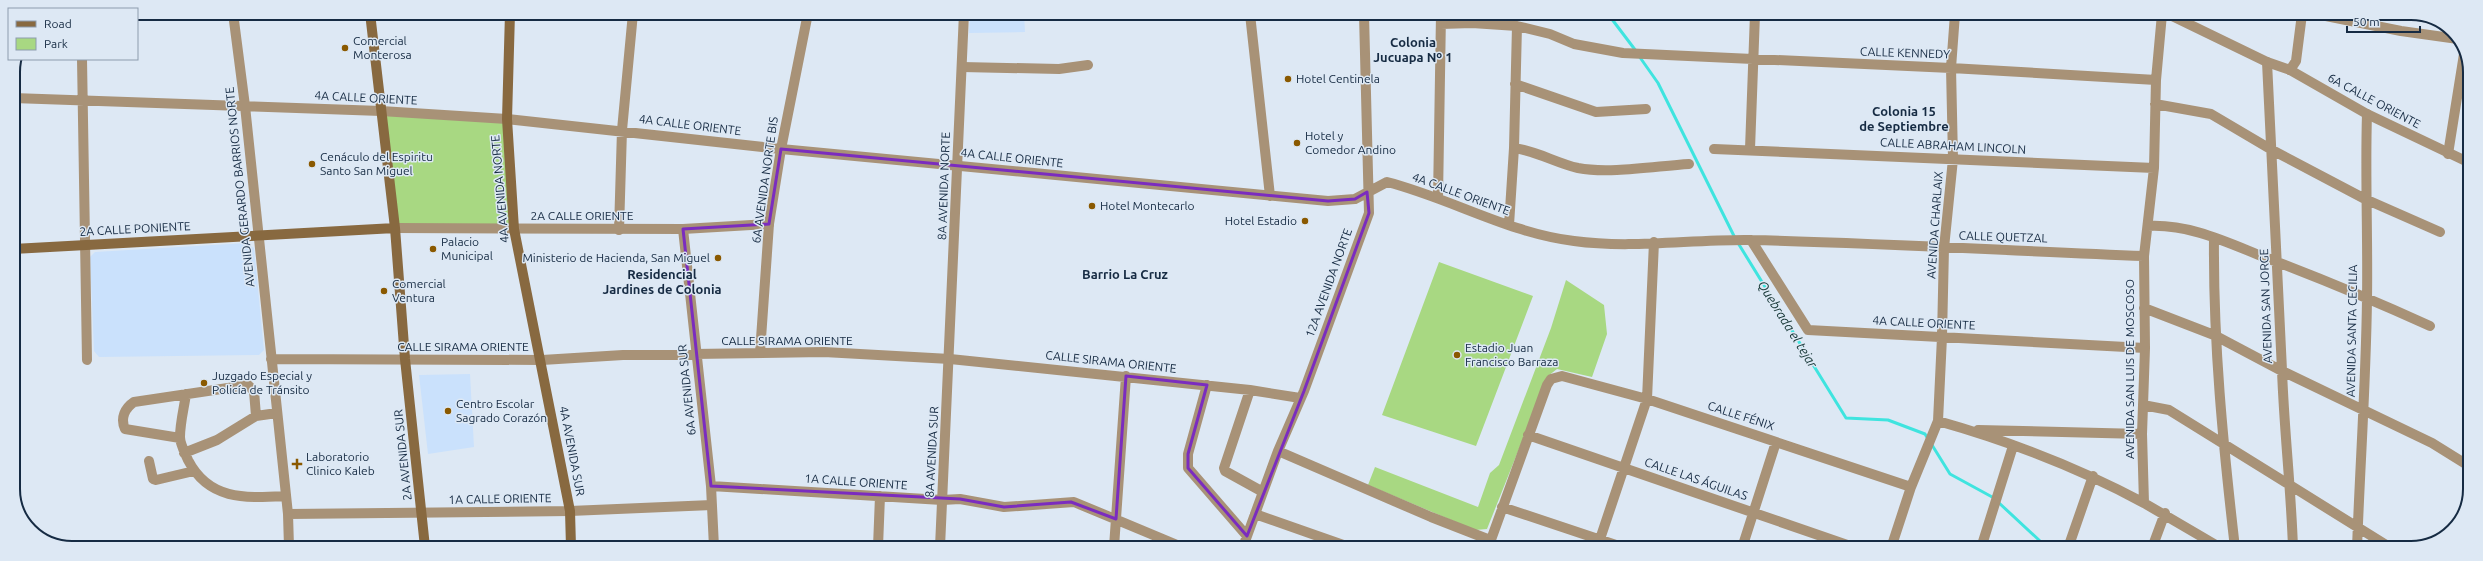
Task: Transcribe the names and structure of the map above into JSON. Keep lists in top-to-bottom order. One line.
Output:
{"streets":{"main road":["4A AVENIDA NORTE","2A CALLE ORIENTE","2A CALLE PONIENTE","4A AVENIDA SUR","2A AVENIDA SUR"],"street":["CALLE KENNEDY","4A CALLE ORIENTE","6A CALLE ORIENTE","CALLE ABRAHAM LINCOLN","6A AVENIDA NORTE BIS","8A AVENIDA NORTE","AVENIDA GERARDO BARRIOS NORTE","AVENIDA CHARLAIX","CALLE QUETZAL","12A AVENIDA NORTE","AVENIDA SAN JORGE","AVENIDA SANTA CECILIA","CALLE SIRAMA ORIENTE","AVENIDA SAN LUIS DE MOSCOSO","6A AVENIDA SUR","CALLE FÉNIX","8A AVENIDA SUR","CALLE LAS ÁGUILAS","1A CALLE ORIENTE"]},"crossings":[["CALLE KENNEDY","AVENIDA CHARLAIX"],["CALLE KENNEDY","AVENIDA SAN LUIS DE MOSCOSO"],["4A CALLE ORIENTE","6A AVENIDA NORTE BIS"],["4A CALLE ORIENTE","8A AVENIDA NORTE"],["4A CALLE ORIENTE","AVENIDA GERARDO BARRIOS NORTE"],["4A CALLE ORIENTE","4A AVENIDA NORTE"],["4A CALLE ORIENTE","AVENIDA CHARLAIX"],["4A CALLE ORIENTE","CALLE QUETZAL"],["4A CALLE ORIENTE","12A AVENIDA NORTE"],["4A CALLE ORIENTE","AVENIDA SAN LUIS DE MOSCOSO"],["6A CALLE ORIENTE","AVENIDA SAN JORGE"],["6A CALLE ORIENTE","AVENIDA SANTA CECILIA"],["CALLE ABRAHAM LINCOLN","AVENIDA CHARLAIX"],["CALLE ABRAHAM LINCOLN","AVENIDA SAN LUIS DE MOSCOSO"],["6A AVENIDA NORTE BIS","2A CALLE ORIENTE"],["6A AVENIDA NORTE BIS","CALLE SIRAMA ORIENTE"],["8A AVENIDA NORTE","CALLE SIRAMA ORIENTE"],["8A AVENIDA NORTE","8A AVENIDA SUR"],["AVENIDA GERARDO BARRIOS NORTE","2A CALLE ORIENTE"],["AVENIDA GERARDO BARRIOS NORTE","2A CALLE PONIENTE"],["AVENIDA GERARDO BARRIOS NORTE","CALLE SIRAMA ORIENTE"],["AVENIDA GERARDO BARRIOS NORTE","1A CALLE ORIENTE"],["4A AVENIDA NORTE","2A CALLE ORIENTE"],["4A AVENIDA NORTE","CALLE SIRAMA ORIENTE"],["4A AVENIDA NORTE","4A AVENIDA SUR"],["2A CALLE ORIENTE","2A CALLE PONIENTE"],["2A CALLE ORIENTE","6A AVENIDA SUR"],["AVENIDA CHARLAIX","CALLE QUETZAL"],["AVENIDA CHARLAIX","CALLE FÉNIX"],["CALLE QUETZAL","AVENIDA SAN LUIS DE MOSCOSO"],["12A AVENIDA NORTE","CALLE SIRAMA ORIENTE"],["CALLE SIRAMA ORIENTE","6A AVENIDA SUR"],["CALLE SIRAMA ORIENTE","4A AVENIDA SUR"],["CALLE SIRAMA ORIENTE","8A AVENIDA SUR"],["CALLE SIRAMA ORIENTE","2A AVENIDA SUR"],["6A AVENIDA SUR","1A CALLE ORIENTE"],["CALLE FÉNIX","CALLE LAS ÁGUILAS"],["4A AVENIDA SUR","1A CALLE ORIENTE"],["8A AVENIDA SUR","1A CALLE ORIENTE"],["2A AVENIDA SUR","1A CALLE ORIENTE"]],"districts":["Colonia Jucuapa Nº 1","Colonia 15 de Septiembre","Residencial Jardines de Colonia","Barrio La Cruz"],"water":["Quebrada el tejar"],"places":{"other":["Comercial Monterosa","Hotel Centinela","Hotel y Comedor Andino","Cenáculo del Espiritu Santo San Miguel","Hotel Montecarlo","Hotel Estadio","Palacio Municipal","Ministerio de Hacienda, San Miguel","Comercial Ventura","Estadio Juan Francisco Barraza","Juzgado Especial y Policía de Tránsito","Centro Escolar Sagrado Corazón"],"health":["Laboratorio Clinico Kaleb"]},"legend":["Road","Park"],"scale_bar":"50 m"}
